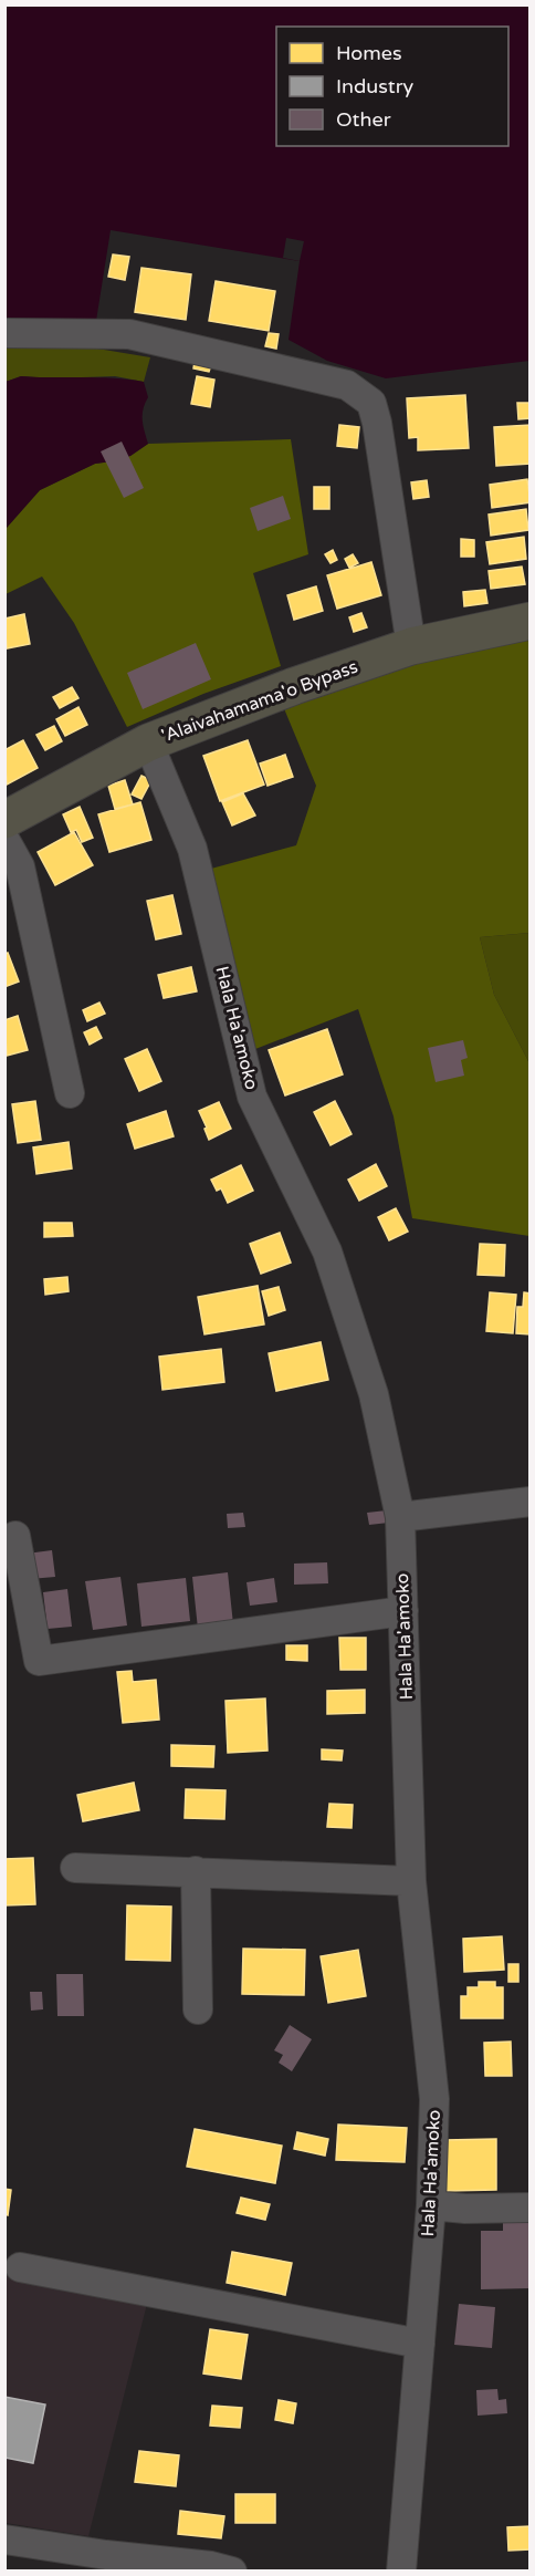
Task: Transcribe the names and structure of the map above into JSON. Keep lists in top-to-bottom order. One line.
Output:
{"streets":{"main road":["'Alaivahamama'o Bypass"],"street":["Hala Ha'amoko"]},"crossings":[["'Alaivahamama'o Bypass","Hala Ha'amoko"]],"legend":["Homes","Industry","Other"]}
